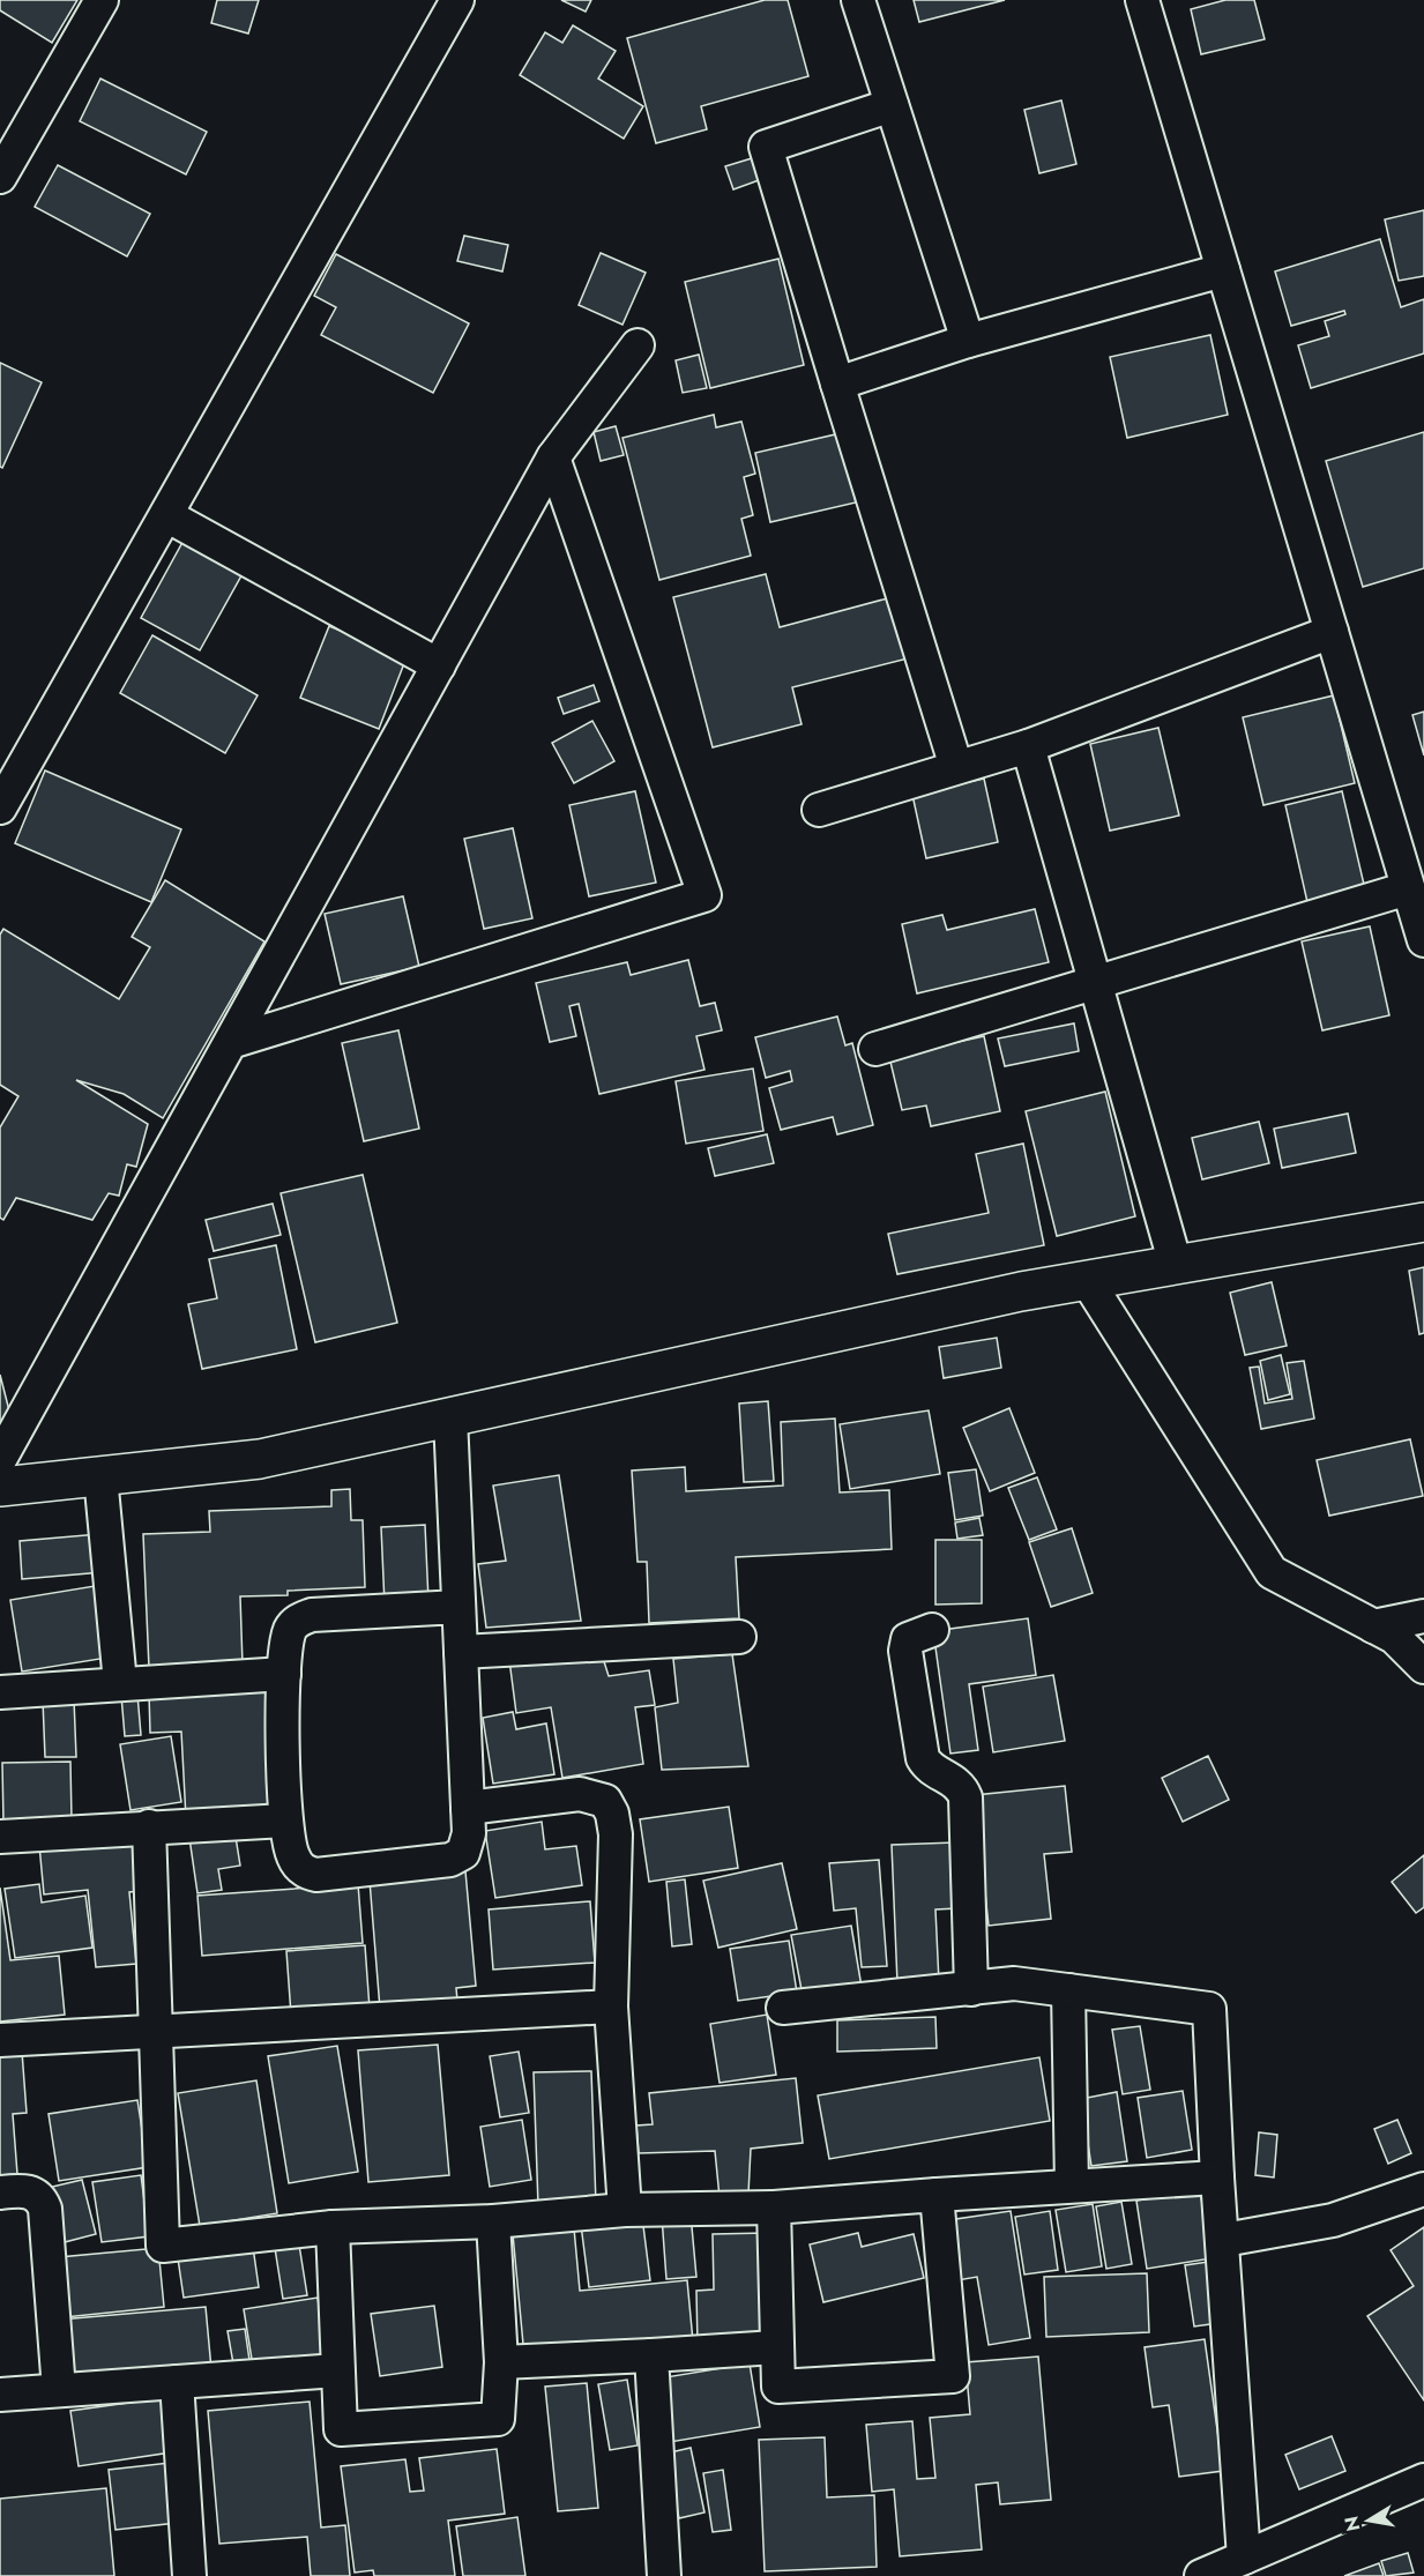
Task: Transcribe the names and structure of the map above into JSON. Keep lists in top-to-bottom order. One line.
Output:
{"north":"left"}
